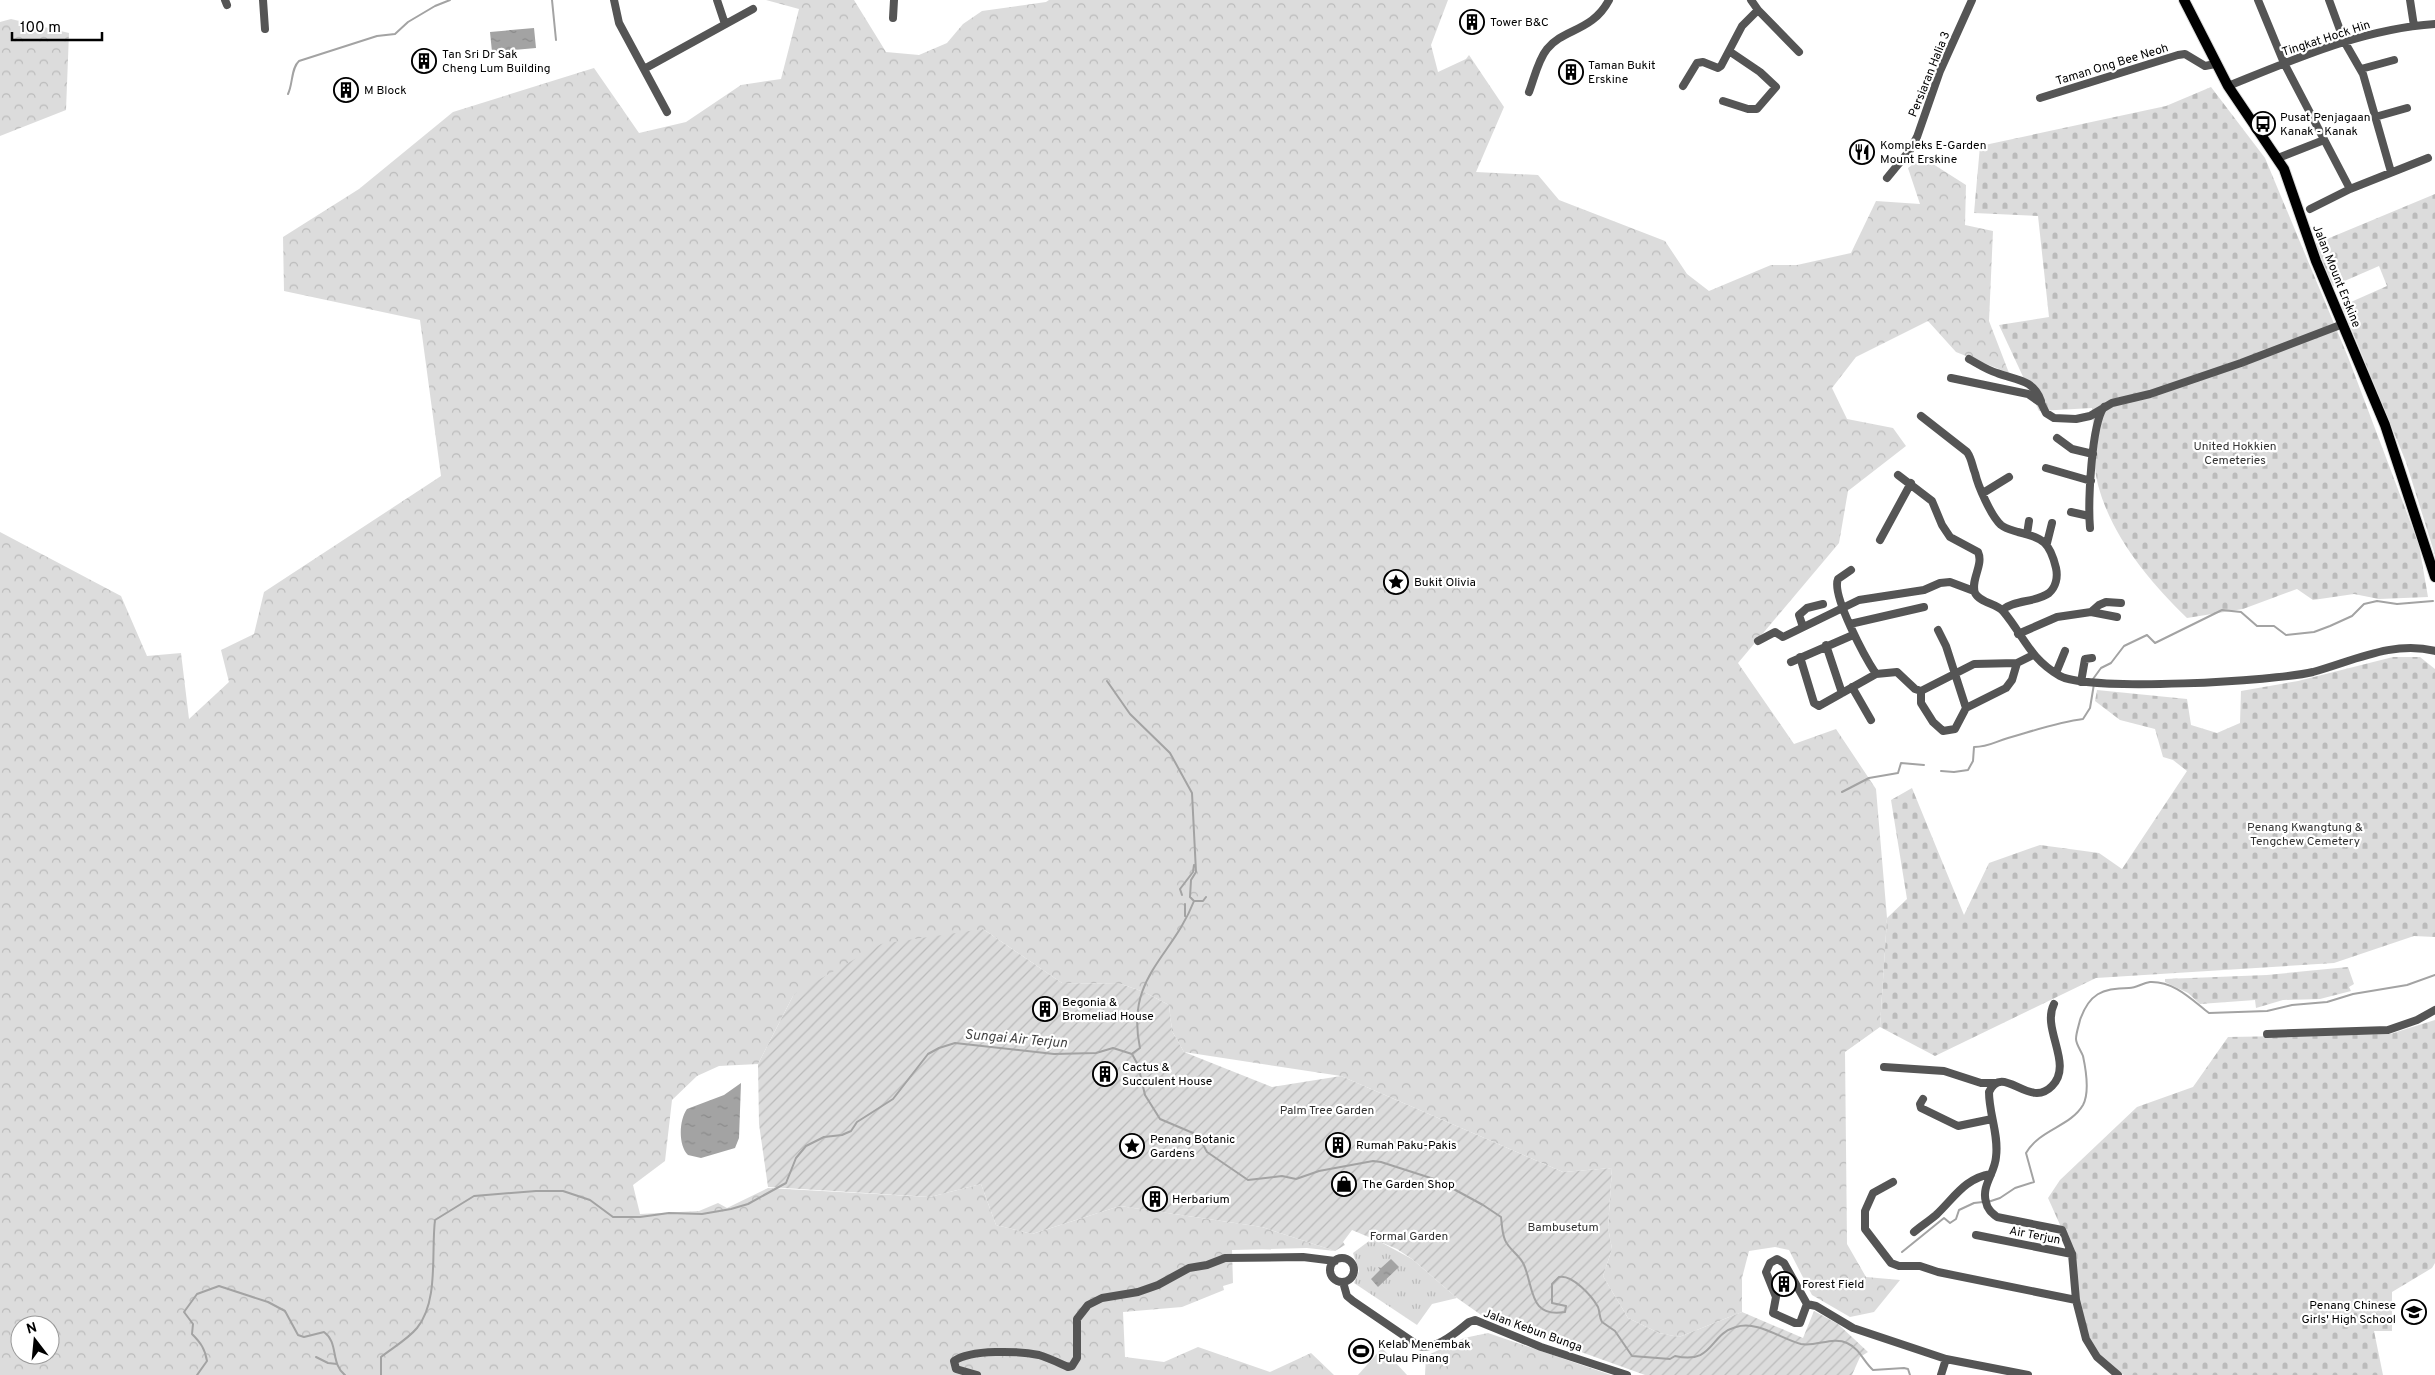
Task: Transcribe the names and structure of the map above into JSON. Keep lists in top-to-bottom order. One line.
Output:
{"streets":{"main road":["Jalan Mount Erskine"],"street":["Tingkat Hock Hin","Taman Ong Bee Neoh","Persiaran Halia 3","Air Terjun","Jalan Kebun Bunga"]},"crossings":[["Tingkat Hock Hin","Jalan Mount Erskine"],["Taman Ong Bee Neoh","Jalan Mount Erskine"]],"water":["Sungai Air Terjun"],"parks":["United Hokkien Cemeteries","Penang Kwangtung & Tengchew Cemetery","Palm Tree Garden","Bambusetum","Formal Garden"],"places":{"building":["Tower B&C","Tan Sri Dr Sak Cheng Lum Building","Taman Bukit Erskine","M Block","Begonia & Bromeliad House","Cactus & Succulent House","Rumah Paku-Pakis","Herbarium","Forest Field"],"bus stop":["Pusat Penjagaan Kanak - Kanak"],"restaurant":["Kompleks E-Garden Mount Erskine"],"place":["Bukit Olivia","Penang Botanic Gardens"],"shop":["The Garden Shop"],"school or university":["Penang Chinese Girls' High School"],"sports":["Kelab Menembak Pulau Pinang"]},"scale_bar":"100 m","north":"top"}
